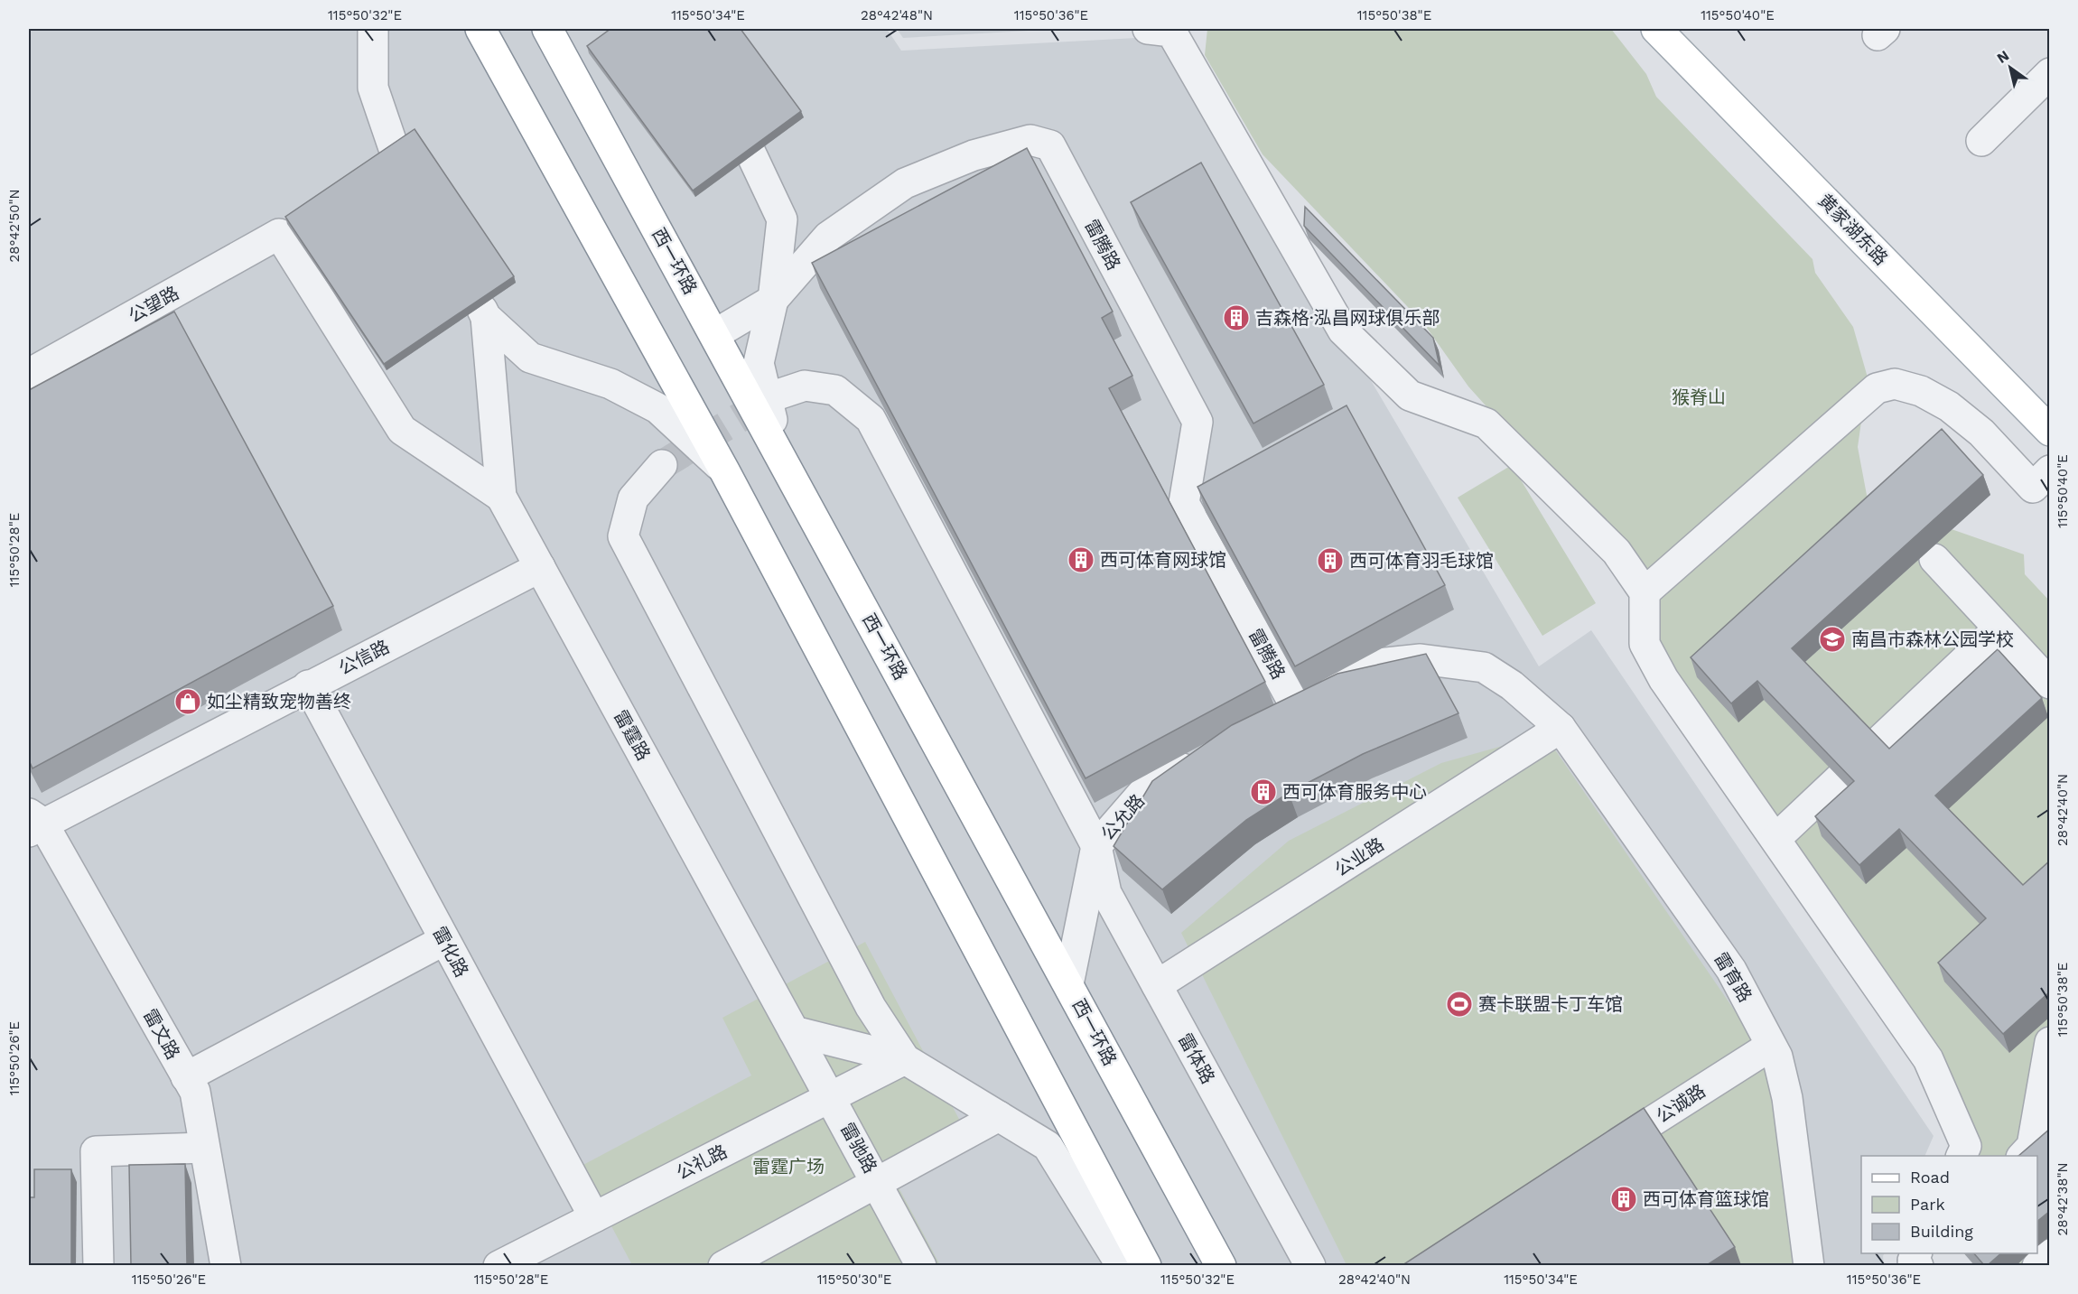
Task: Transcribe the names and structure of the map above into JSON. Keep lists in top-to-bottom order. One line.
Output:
{"streets":{"main road":["黄家湖东路","西一环路"],"street":["雷腾路","公望路","公信路","雷霆路","公允路","公业路","雷化路","雷育路","雷文路","雷体路","公诚路","雷驰路","公礼路"]},"crossings":[["雷腾路","西一环路"],["西一环路","公允路"],["公望路","雷霆路"],["公信路","雷霆路"],["公信路","雷化路"],["公信路","雷文路"],["雷霆路","雷驰路"],["公允路","雷体路"],["公业路","雷育路"],["公业路","雷体路"],["雷化路","公礼路"],["雷育路","公诚路"],["雷驰路","公礼路"]],"parks":["猴脊山","雷霆广场"],"places":{"building":["吉森格·泓昌网球俱乐部","西可体育网球馆","西可体育羽毛球馆","西可体育服务中心","西可体育篮球馆"],"school or university":["南昌市森林公园学校"],"shop":["如尘精致宠物善终"],"sports":["赛卡联盟卡丁车馆"]},"legend":["Road","Park","Building"],"north":"top left","coordinates":["115°50'32\"E","115°50'34\"E","28°42'48\"N","115°50'36\"E","115°50'38\"E","115°50'40\"E","28°42'50\"N","115°50'28\"E","28°42'40\"N","115°50'26\"E","28°42'38\"N","115°50'30\"E"]}
